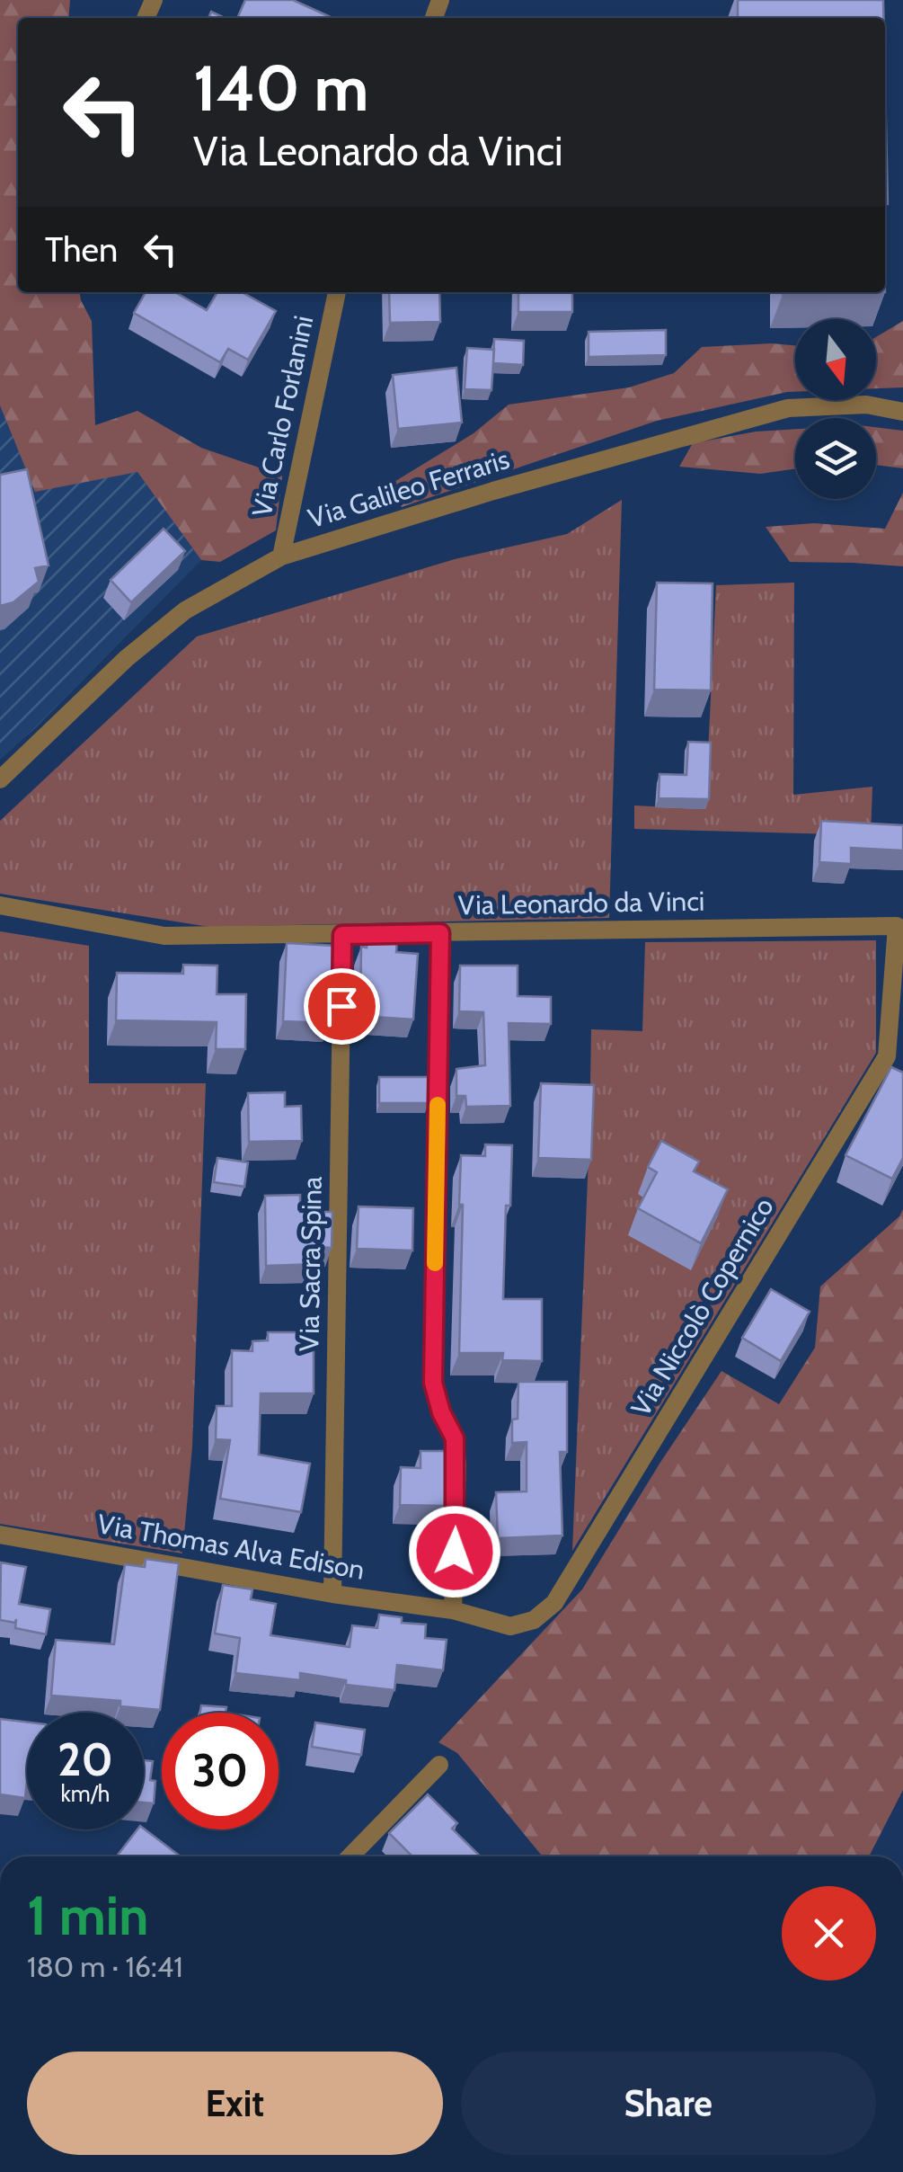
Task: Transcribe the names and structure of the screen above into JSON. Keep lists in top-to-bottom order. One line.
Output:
{"streets":{"street":["Via Carlo Forlanini","Via Galileo Ferraris","Via Leonardo da Vinci","Via Sacra Spina","Via Niccolò Copernico","Via Thomas Alva Edison"]},"crossings":[["Via Carlo Forlanini","Via Galileo Ferraris"],["Via Leonardo da Vinci","Via Sacra Spina"],["Via Leonardo da Vinci","Via Niccolò Copernico"],["Via Sacra Spina","Via Thomas Alva Edison"],["Via Niccolò Copernico","Via Thomas Alva Edison"]],"north":"bottom","page":{"turn":["140 m","Via Leonardo da Vinci"],"then":"Then","speed":"20 km/h","limit":"30","heading":["1 min","180 m · 16:41"],"buttons":["Exit","Share"]}}
